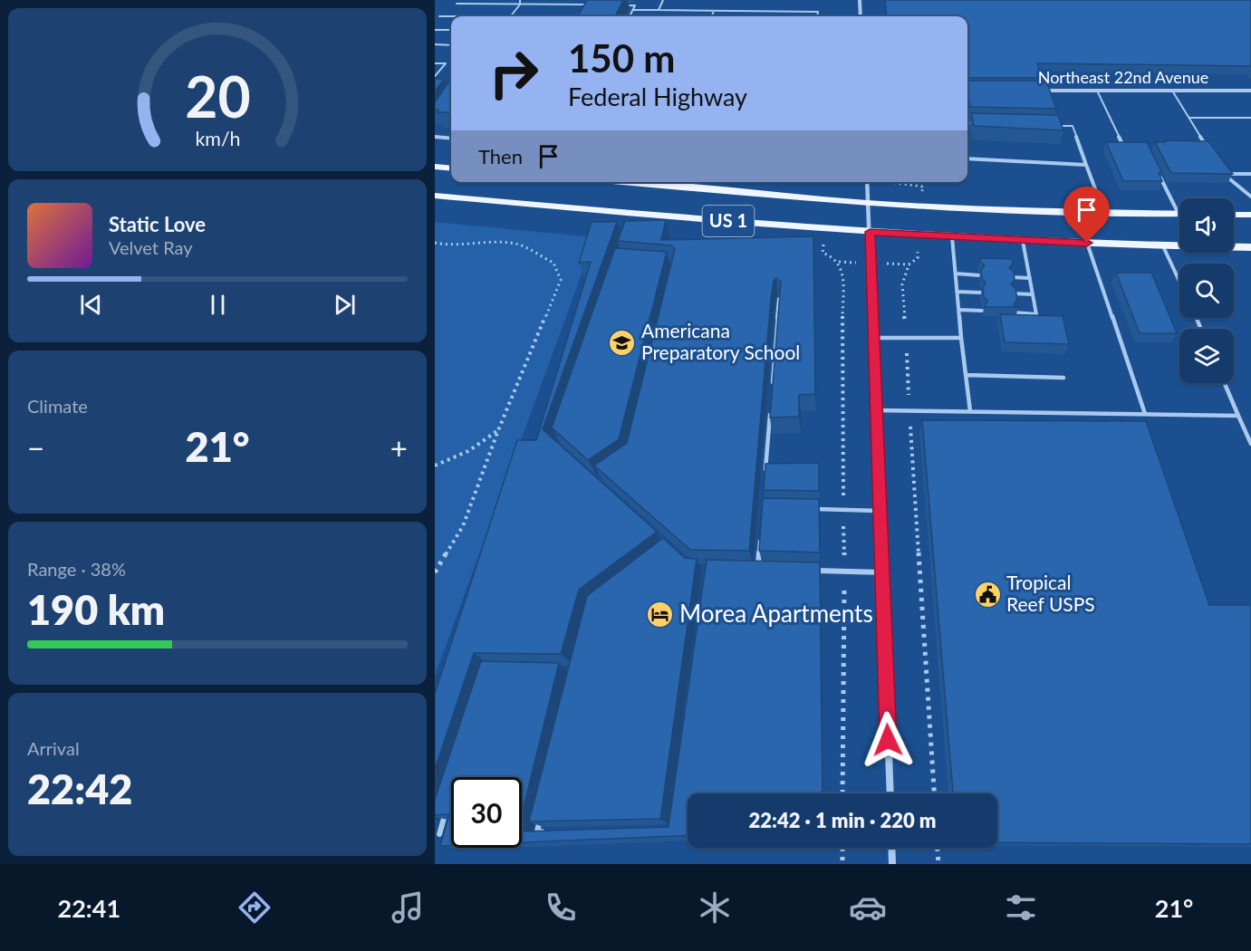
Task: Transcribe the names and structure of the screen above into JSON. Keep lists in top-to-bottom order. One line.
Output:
{"streets":{"main road":["US 1"],"street":["Northeast 22nd Avenue"]},"places":{"school or university":["Americana Preparatory School"],"public building":["Tropical Reef USPS"],"hotel":["Morea Apartments"]},"page":{"turn":["150 m","Federal Highway"],"then":"Then","song":["Static Love","Velvet Ray"],"tile":["Climate",["Range · 38%","190 km"],["Arrival","22:42"]],"heat":["−","21°","+"],"limit":"30","trip":"22:42 · 1 min · 220 m","tabs":["22:41","21°"],"gauge":["20","km/h"]}}
